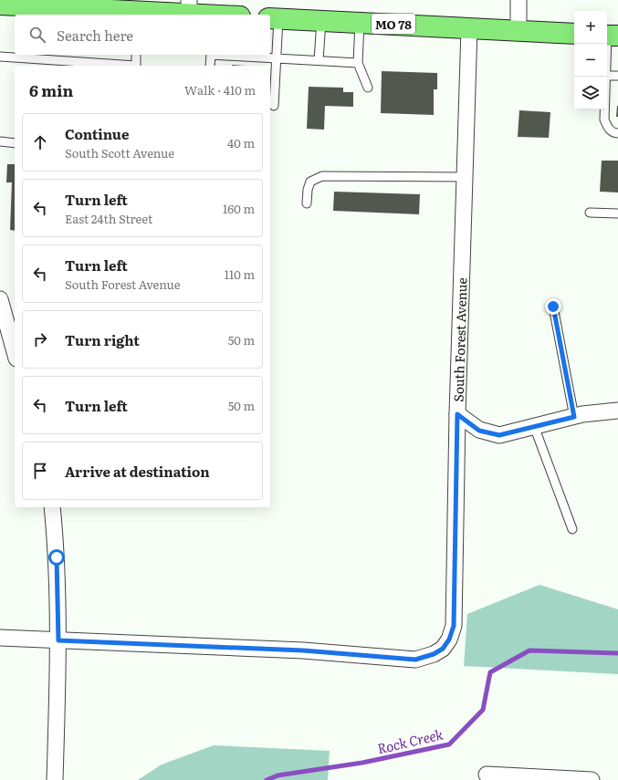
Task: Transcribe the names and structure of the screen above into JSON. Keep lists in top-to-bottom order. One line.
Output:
{"streets":{"main road":["MO 78"],"street":["South Forest Avenue"]},"crossings":[["MO 78","South Forest Avenue"]],"water":["Rock Creek"],"page":{"map_buttons":["+","−"],"search":"Search here","heading":["6 min","Walk · 410 m"],"list":[["Continue","South Scott Avenue","40 m"],["Turn left","East 24th Street","160 m"],["Turn left","South Forest Avenue","110 m"],["Turn right","50 m"],["Turn left","50 m"],"Arrive at destination"]}}
